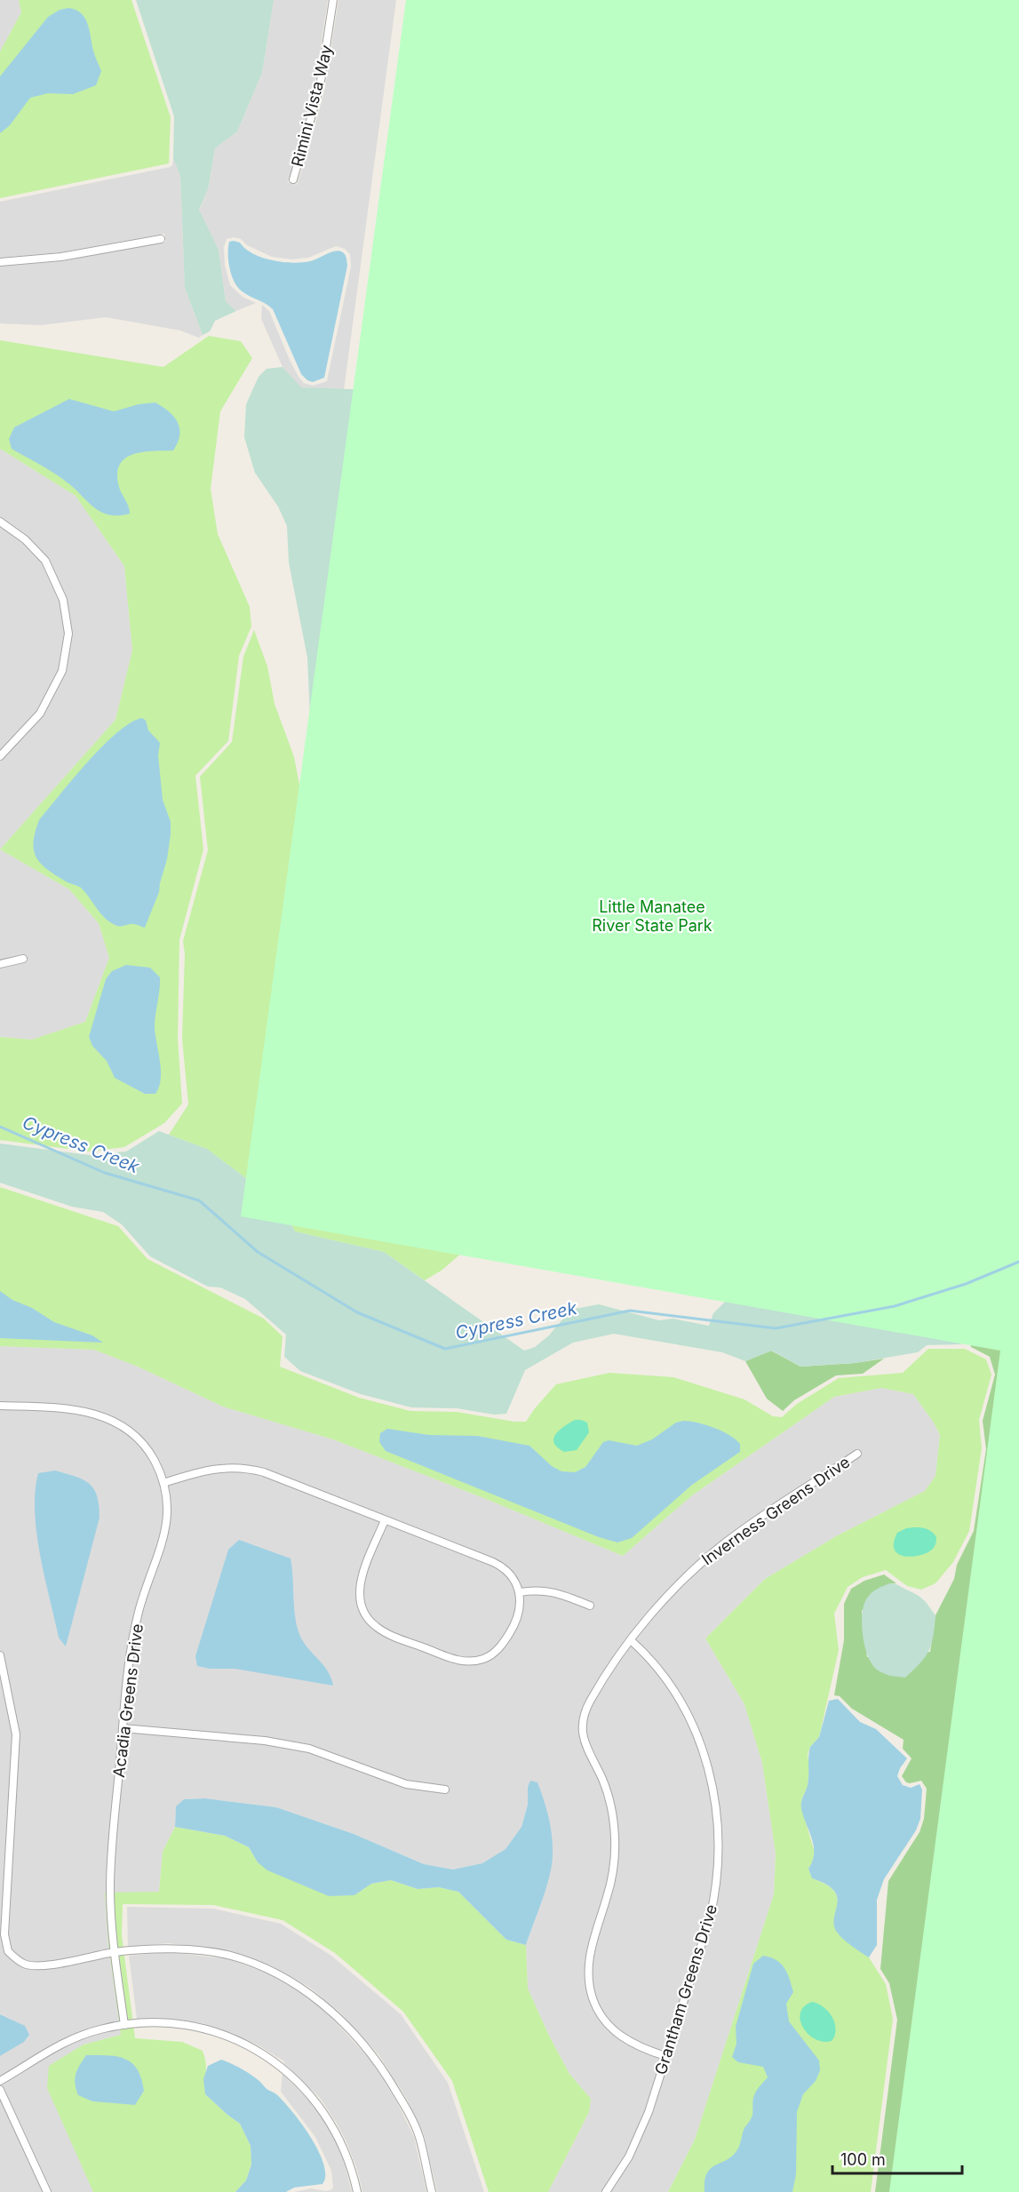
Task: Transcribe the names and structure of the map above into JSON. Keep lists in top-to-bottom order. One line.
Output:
{"streets":{"street":["Rimini Vista Way","Inverness Greens Drive","Acadia Greens Drive","Grantham Greens Drive"]},"crossings":[["Inverness Greens Drive","Grantham Greens Drive"]],"water":["Cypress Creek"],"parks":["Little Manatee River State Park"],"scale_bar":"100 m"}
